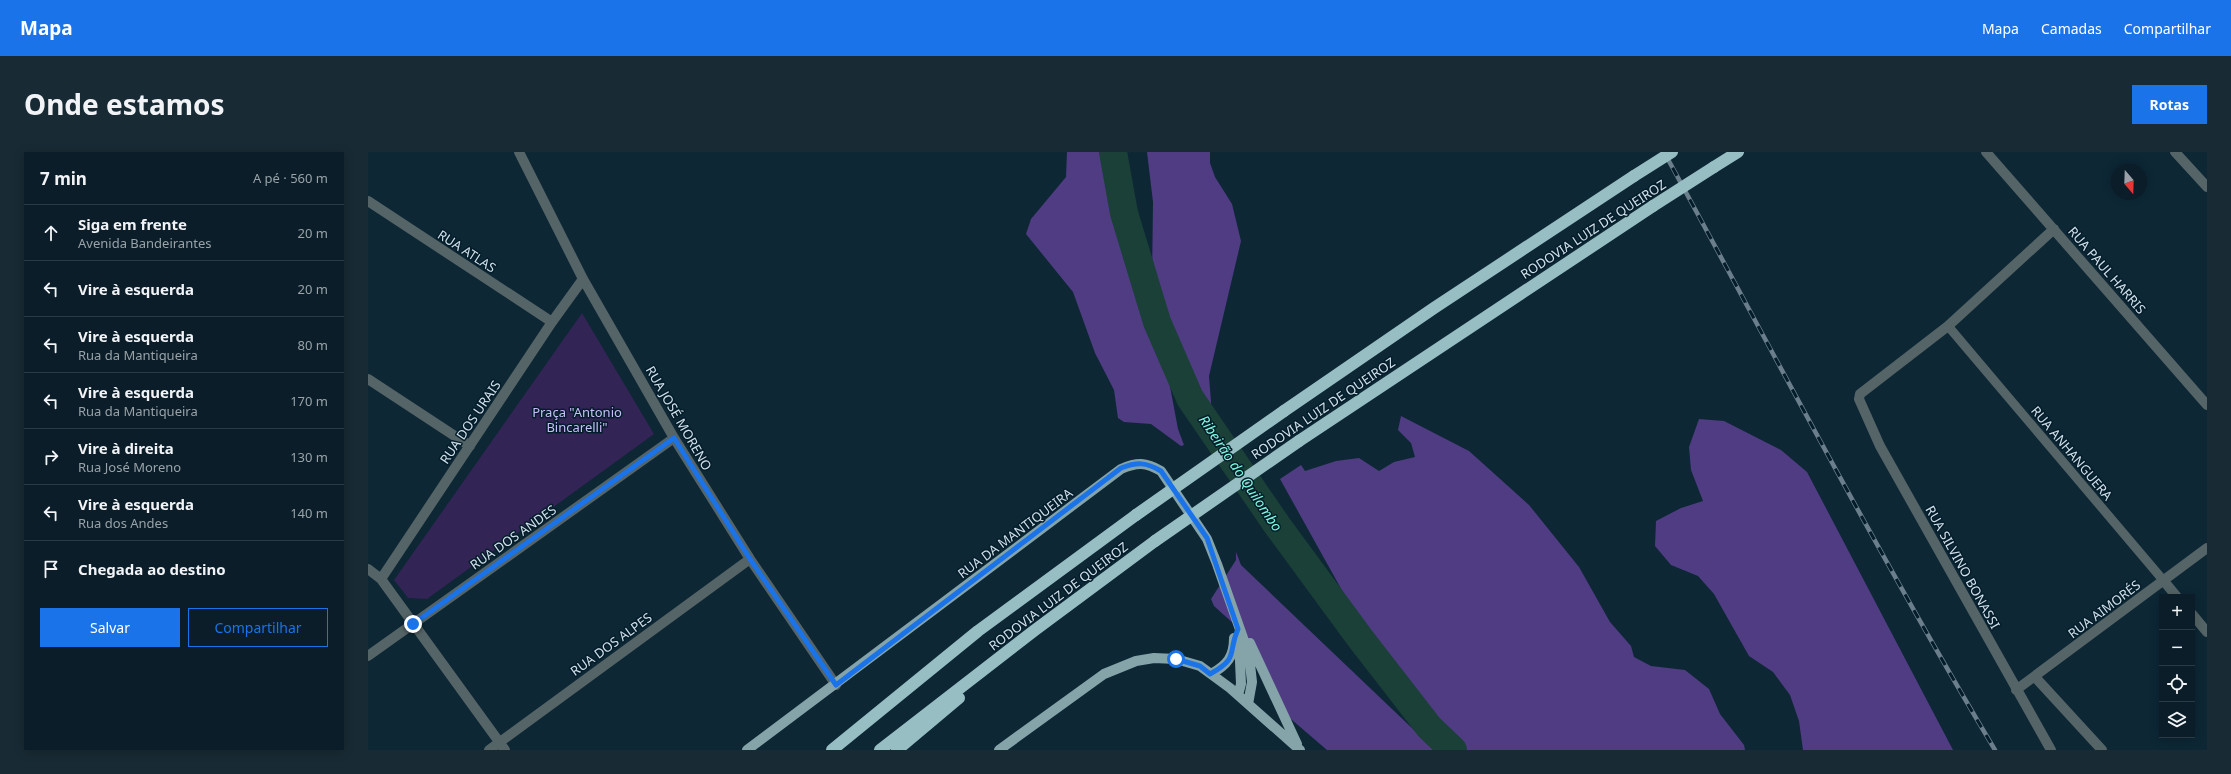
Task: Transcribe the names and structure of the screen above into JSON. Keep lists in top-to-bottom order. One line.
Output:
{"streets":{"highway":["RODOVIA LUIZ DE QUEIROZ"],"main road":["RUA DA MANTIQUEIRA"],"street":["RUA ATLAS","RUA PAUL HARRIS","RUA JOSÉ MORENO","RUA DOS URAIS","RUA ANHANGUERA","RUA DOS ANDES","RUA SILVINO BONASSI","RUA AIMORÉS","RUA DOS ALPES"]},"crossings":[["RUA ATLAS","RUA DOS URAIS"],["RUA JOSÉ MORENO","RUA DOS URAIS"],["RUA JOSÉ MORENO","RUA DA MANTIQUEIRA"],["RUA JOSÉ MORENO","RUA DOS ANDES"],["RUA JOSÉ MORENO","RUA DOS ALPES"],["RUA ANHANGUERA","RUA SILVINO BONASSI"],["RUA ANHANGUERA","RUA AIMORÉS"],["RUA SILVINO BONASSI","RUA AIMORÉS"]],"water":["Ribeirão do Quilombo"],"parks":["Praça \"Antonio Bincarelli\""],"north":"bottom","page":{"header":"Mapa","nav":["Mapa","Camadas","Compartilhar"],"title":"Onde estamos","buttons":["Rotas",["Salvar","Compartilhar"]],"heading":["7 min","A pé · 560 m"],"list":[["Siga em frente","Avenida Bandeirantes","20 m"],["Vire à esquerda","20 m"],["Vire à esquerda","Rua da Mantiqueira","80 m"],["Vire à esquerda","Rua da Mantiqueira","170 m"],["Vire à direita","Rua José Moreno","130 m"],["Vire à esquerda","Rua dos Andes","140 m"],"Chegada ao destino"],"map_buttons":["+","−"]}}
